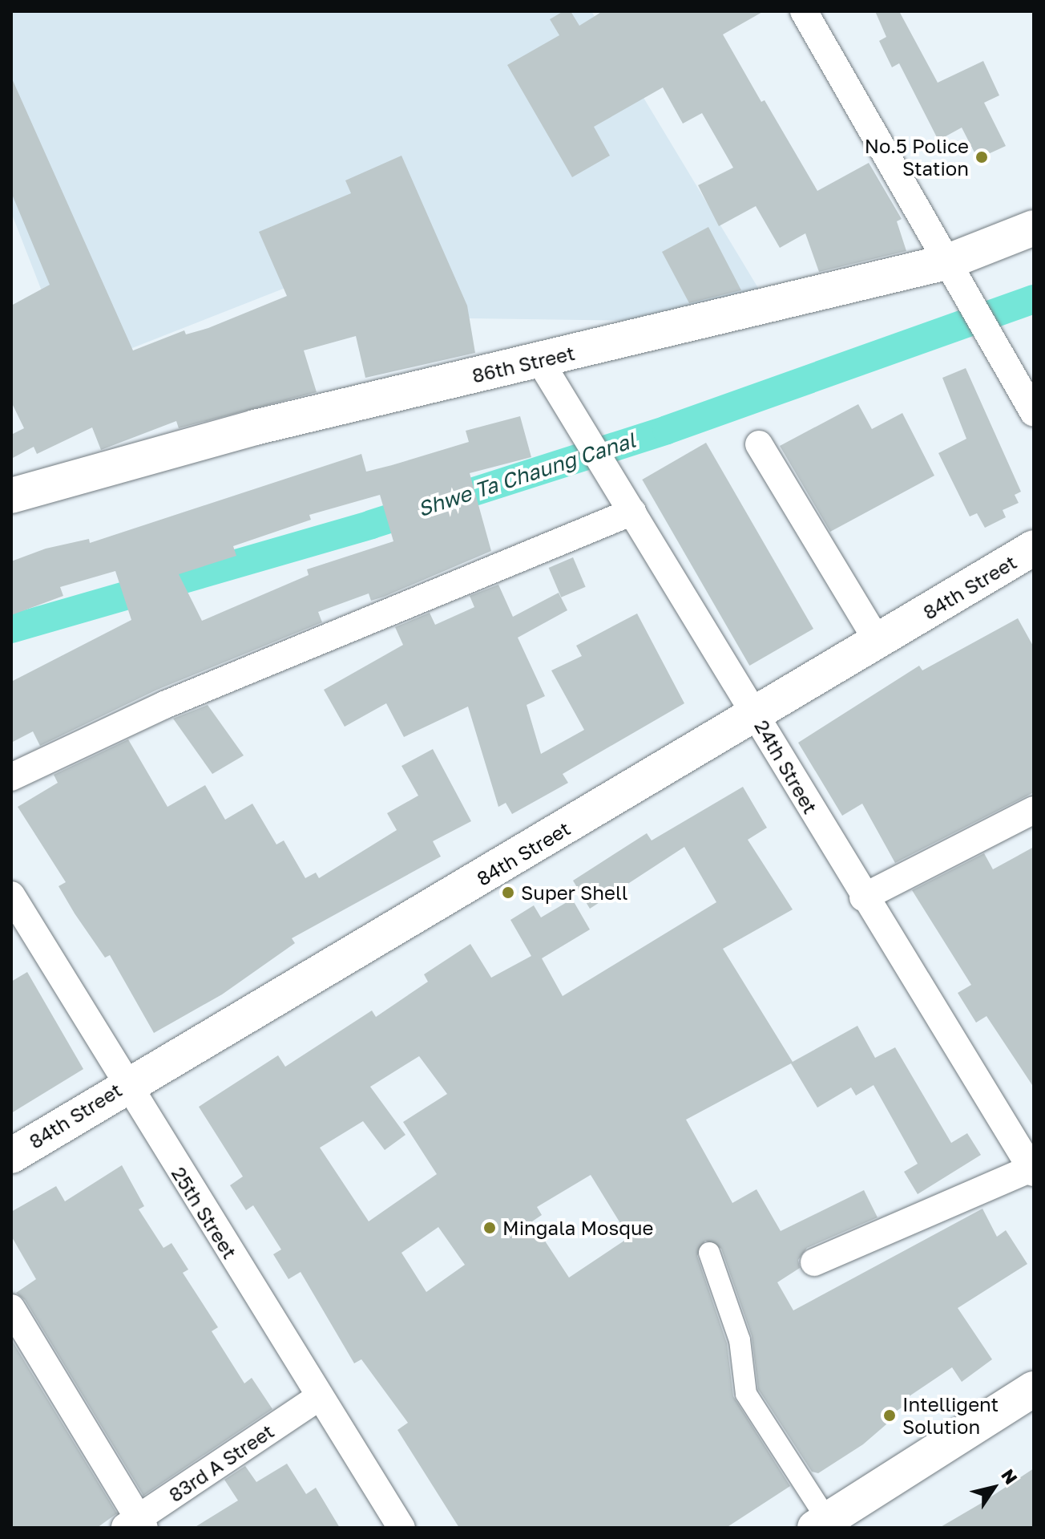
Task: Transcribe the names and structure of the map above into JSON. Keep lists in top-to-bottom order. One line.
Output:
{"streets":{"street":["86th Street","84th Street","24th Street","25th Street","83rd A Street"]},"crossings":[["86th Street","24th Street"],["84th Street","24th Street"],["84th Street","25th Street"],["25th Street","83rd A Street"]],"water":["Shwe Ta Chaung Canal"],"places":["No.5 Police Station","Super Shell","Mingala Mosque","Intelligent Solution"],"north":"top right"}
